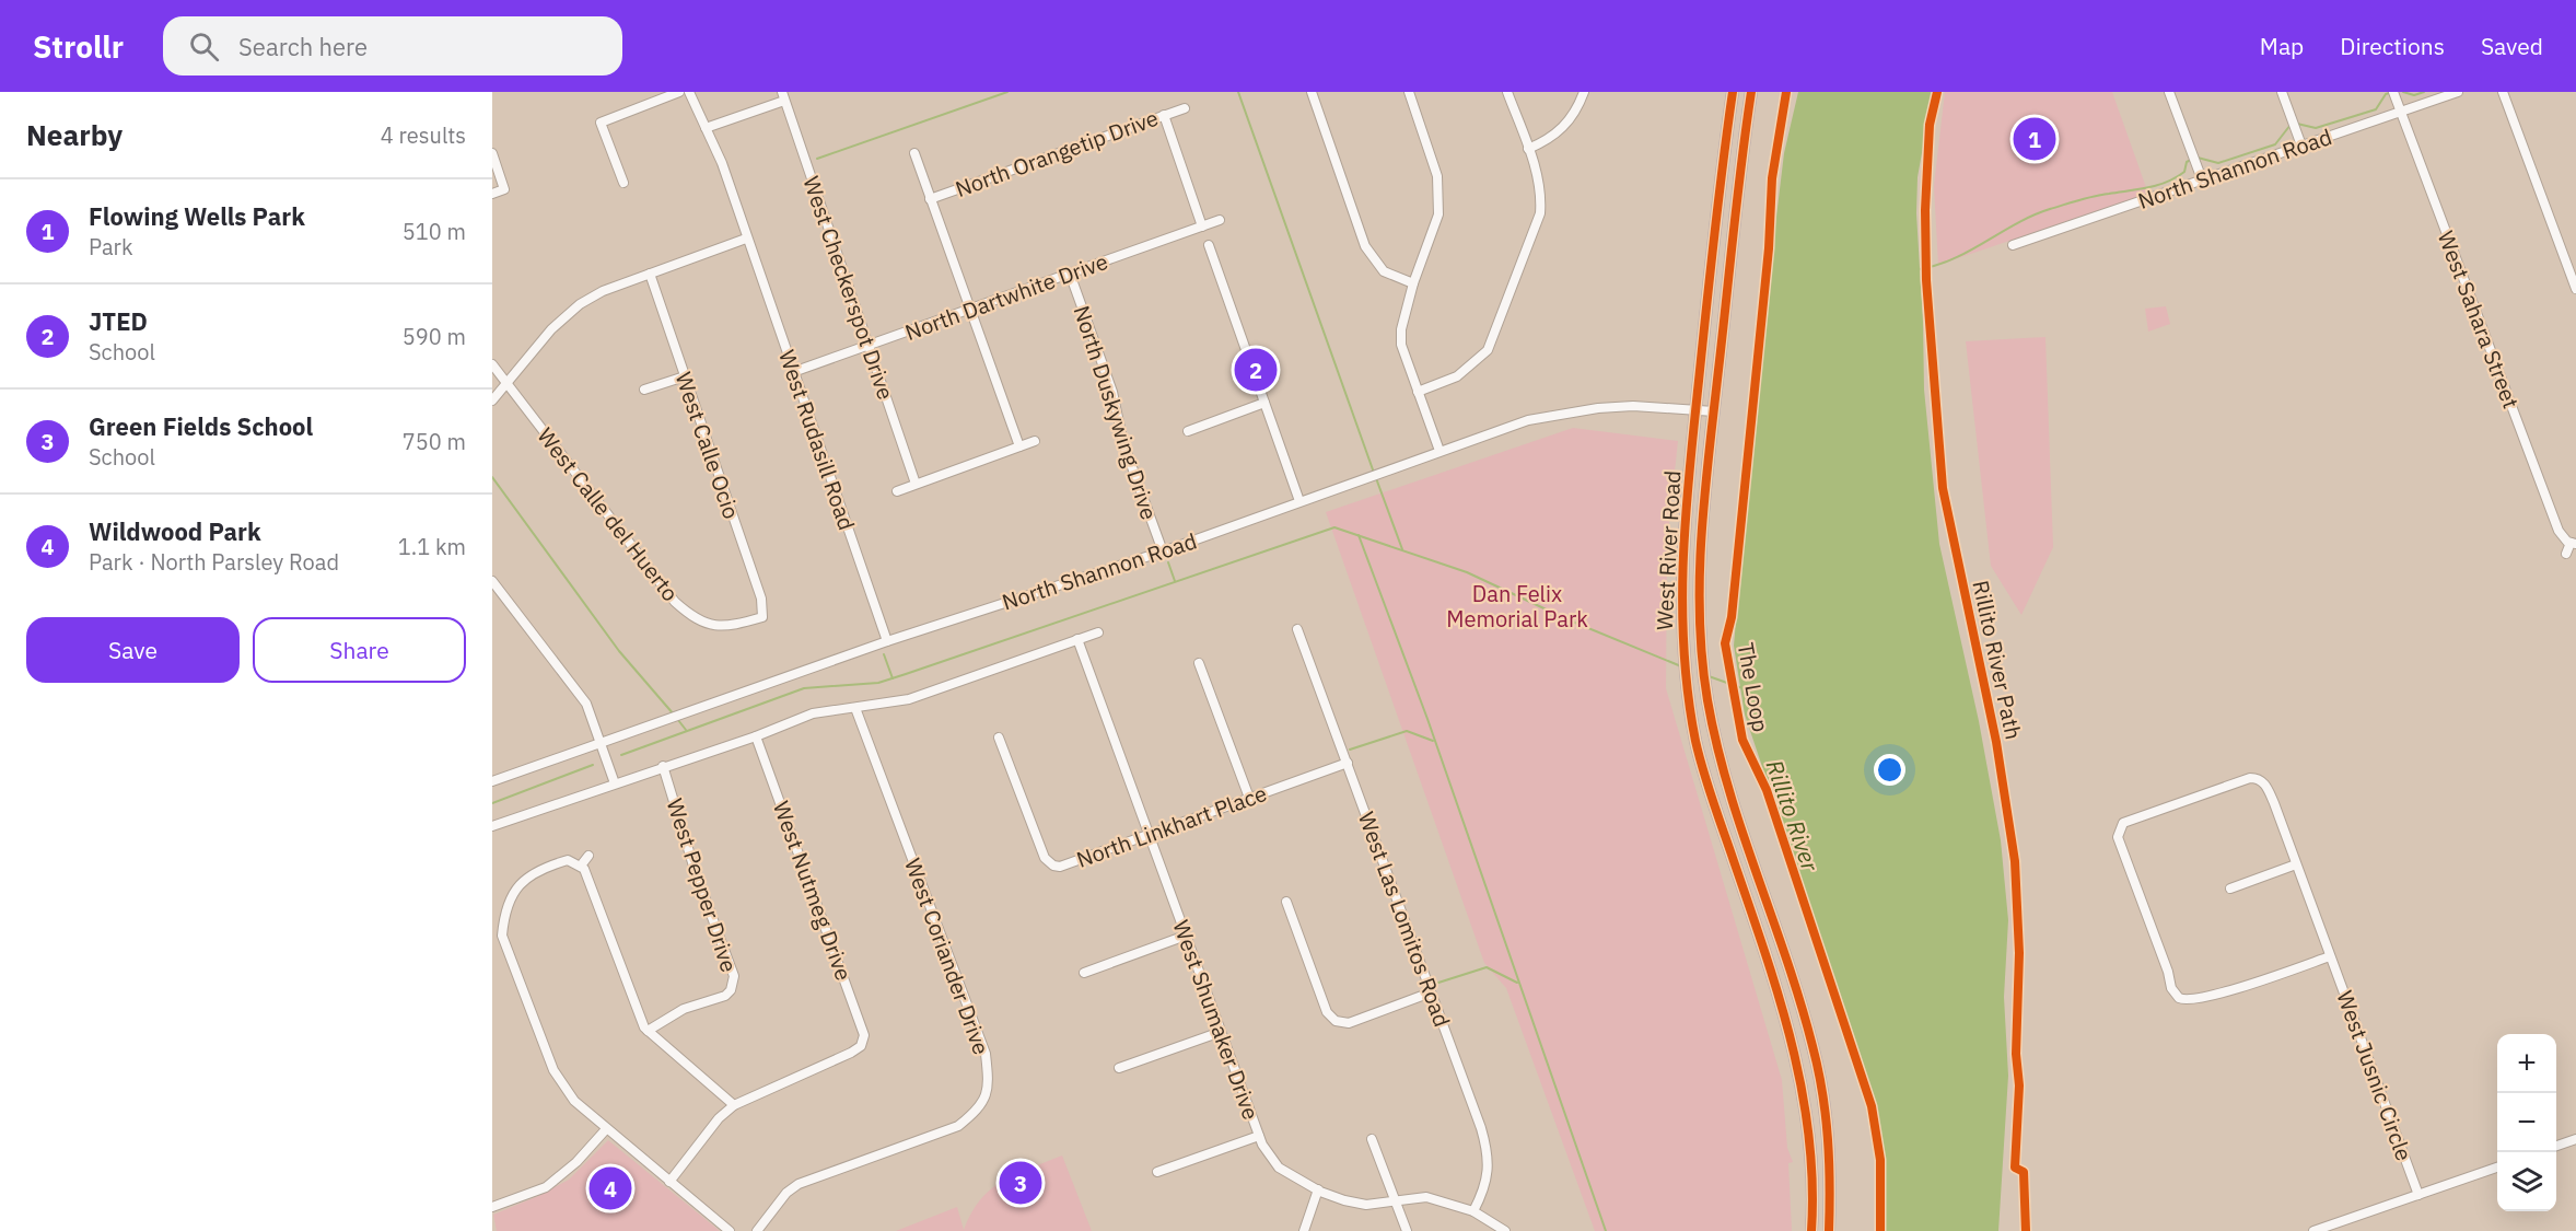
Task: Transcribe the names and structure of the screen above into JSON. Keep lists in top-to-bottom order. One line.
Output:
{"streets":{"main road":["West River Road"],"street":["North Orangetip Drive","North Shannon Road","West Checkerspot Drive","North Dartwhite Drive","West Sahara Street","North Duskywing Drive","West Rudasill Road","West Calle Ocio","West Calle del Huerto","North Linkhart Place","West Pepper Drive","West Nutmeg Drive","West Las Lomitos Road","West Coriander Drive","West Shumaker Drive","West Jusnic Circle"],"cycle path":["Rillito River Path","The Loop"]},"crossings":[["North Shannon Road","West Sahara Street"],["North Shannon Road","North Duskywing Drive"],["North Shannon Road","West Rudasill Road"],["North Shannon Road","West River Road"],["West Checkerspot Drive","North Dartwhite Drive"],["North Dartwhite Drive","North Duskywing Drive"],["North Dartwhite Drive","West Rudasill Road"],["West Calle Ocio","West Calle del Huerto"],["North Linkhart Place","West Las Lomitos Road"],["North Linkhart Place","West Shumaker Drive"],["West Las Lomitos Road","West Shumaker Drive"]],"water":["Rillito River"],"parks":["Dan Felix Memorial Park"],"page":{"header":"Strollr","search":"Search here","nav":["Map","Directions","Saved"],"heading":["Nearby","4 results"],"pins":["1","2","3","4"],"list":[{"mark":"1","name":"Flowing Wells Park","note":"Park","value":"510 m"},{"mark":"2","name":"JTED","note":"School","value":"590 m"},{"mark":"3","name":"Green Fields School","note":"School","value":"750 m"},{"mark":"4","name":"Wildwood Park","note":"Park · North Parsley Road","value":"1.1 km"}],"buttons":["Save","Share"],"map_buttons":["+","−"]}}
